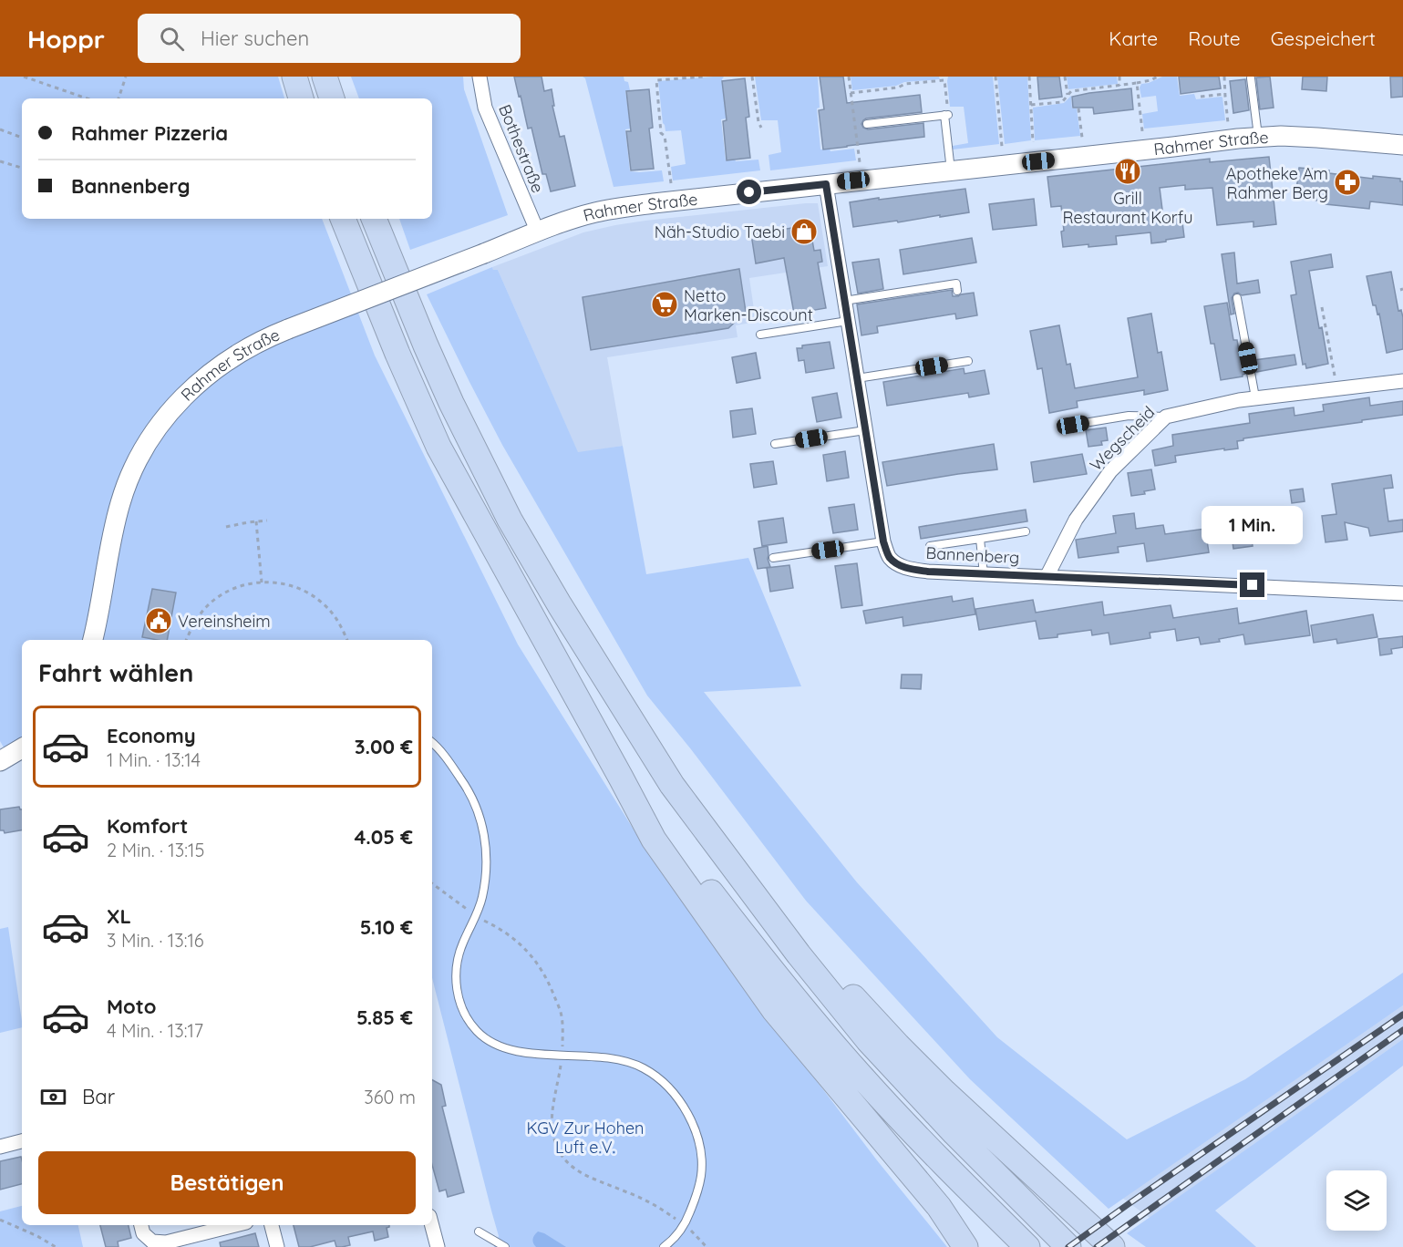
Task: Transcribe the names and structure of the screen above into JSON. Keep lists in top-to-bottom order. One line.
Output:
{"streets":{"main road":["Rahmer Straße"],"street":["Bothestraße","Wegscheid","Bannenberg"]},"crossings":[["Rahmer Straße","Bothestraße"],["Rahmer Straße","Bannenberg"],["Wegscheid","Bannenberg"]],"parks":["KGV Zur Hohen Luft e.V."],"places":{"restaurant":["Grill Restaurant Korfu"],"pharmacy":["Apotheke Am Rahmer Berg"],"shop":["Näh-Studio Taebi"],"supermarket":["Netto Marken-Discount"],"public building":["Vereinsheim"]},"page":{"header":"Hoppr","search":"Hier suchen","nav":["Karte","Route","Gespeichert"],"banner":["Rahmer Pizzeria","Bannenberg"],"bubble":"1 Min.","heading":"Fahrt wählen","list":[{"name":"Economy","note":"1 Min. · 13:14","value":"3.00 €"},{"name":"Komfort","note":"2 Min. · 13:15","value":"4.05 €"},{"name":"XL","note":"3 Min. · 13:16","value":"5.10 €"},{"name":"Moto","note":"4 Min. · 13:17","value":"5.85 €"}],"pay":["Bar","360 m"],"buttons":"Bestätigen"}}
